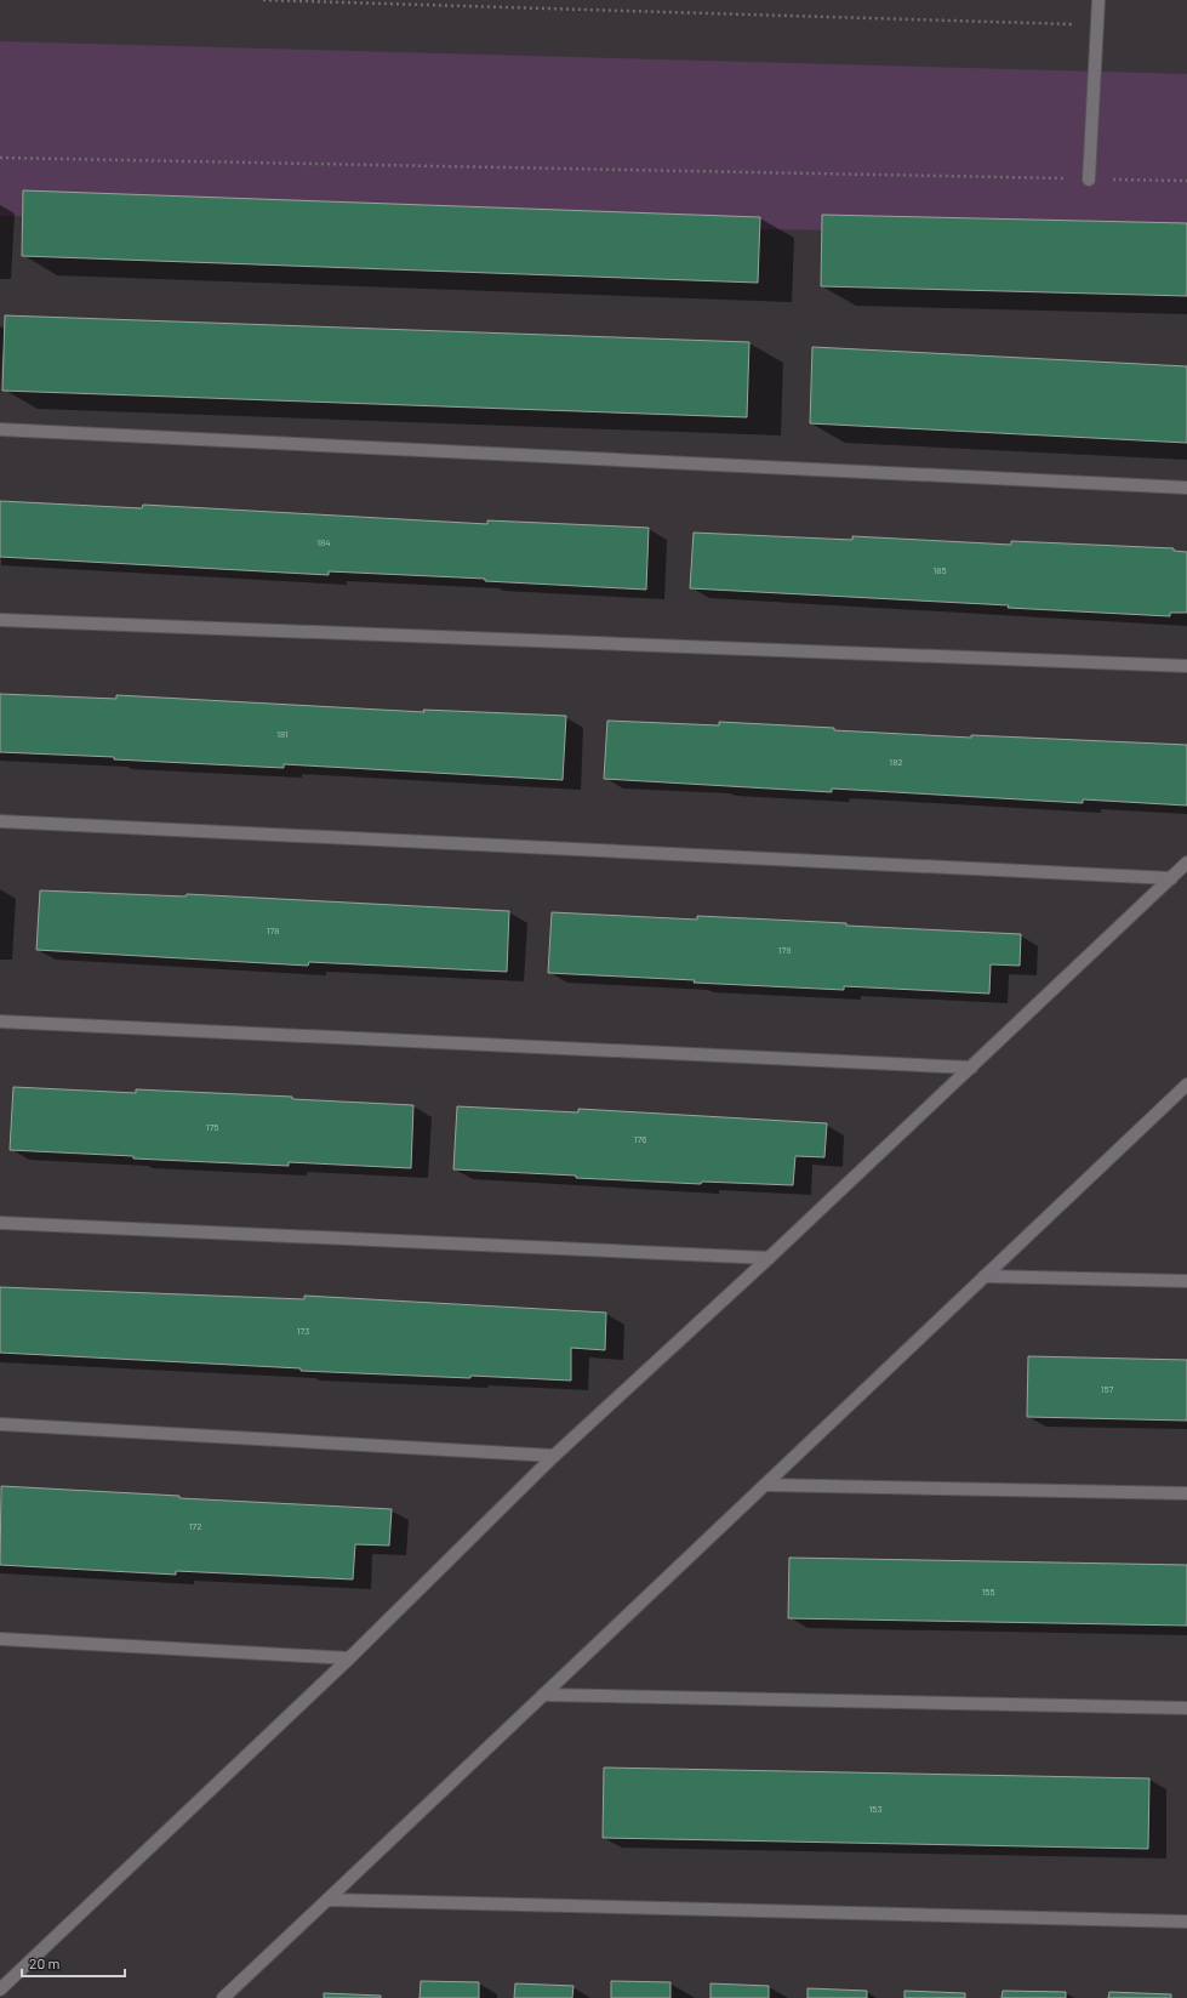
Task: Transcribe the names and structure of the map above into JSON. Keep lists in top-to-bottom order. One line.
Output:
{"house_numbers":["184","185","181","182","178","179","175","176","173","157","172","155","153"],"scale_bar":"20 m"}
